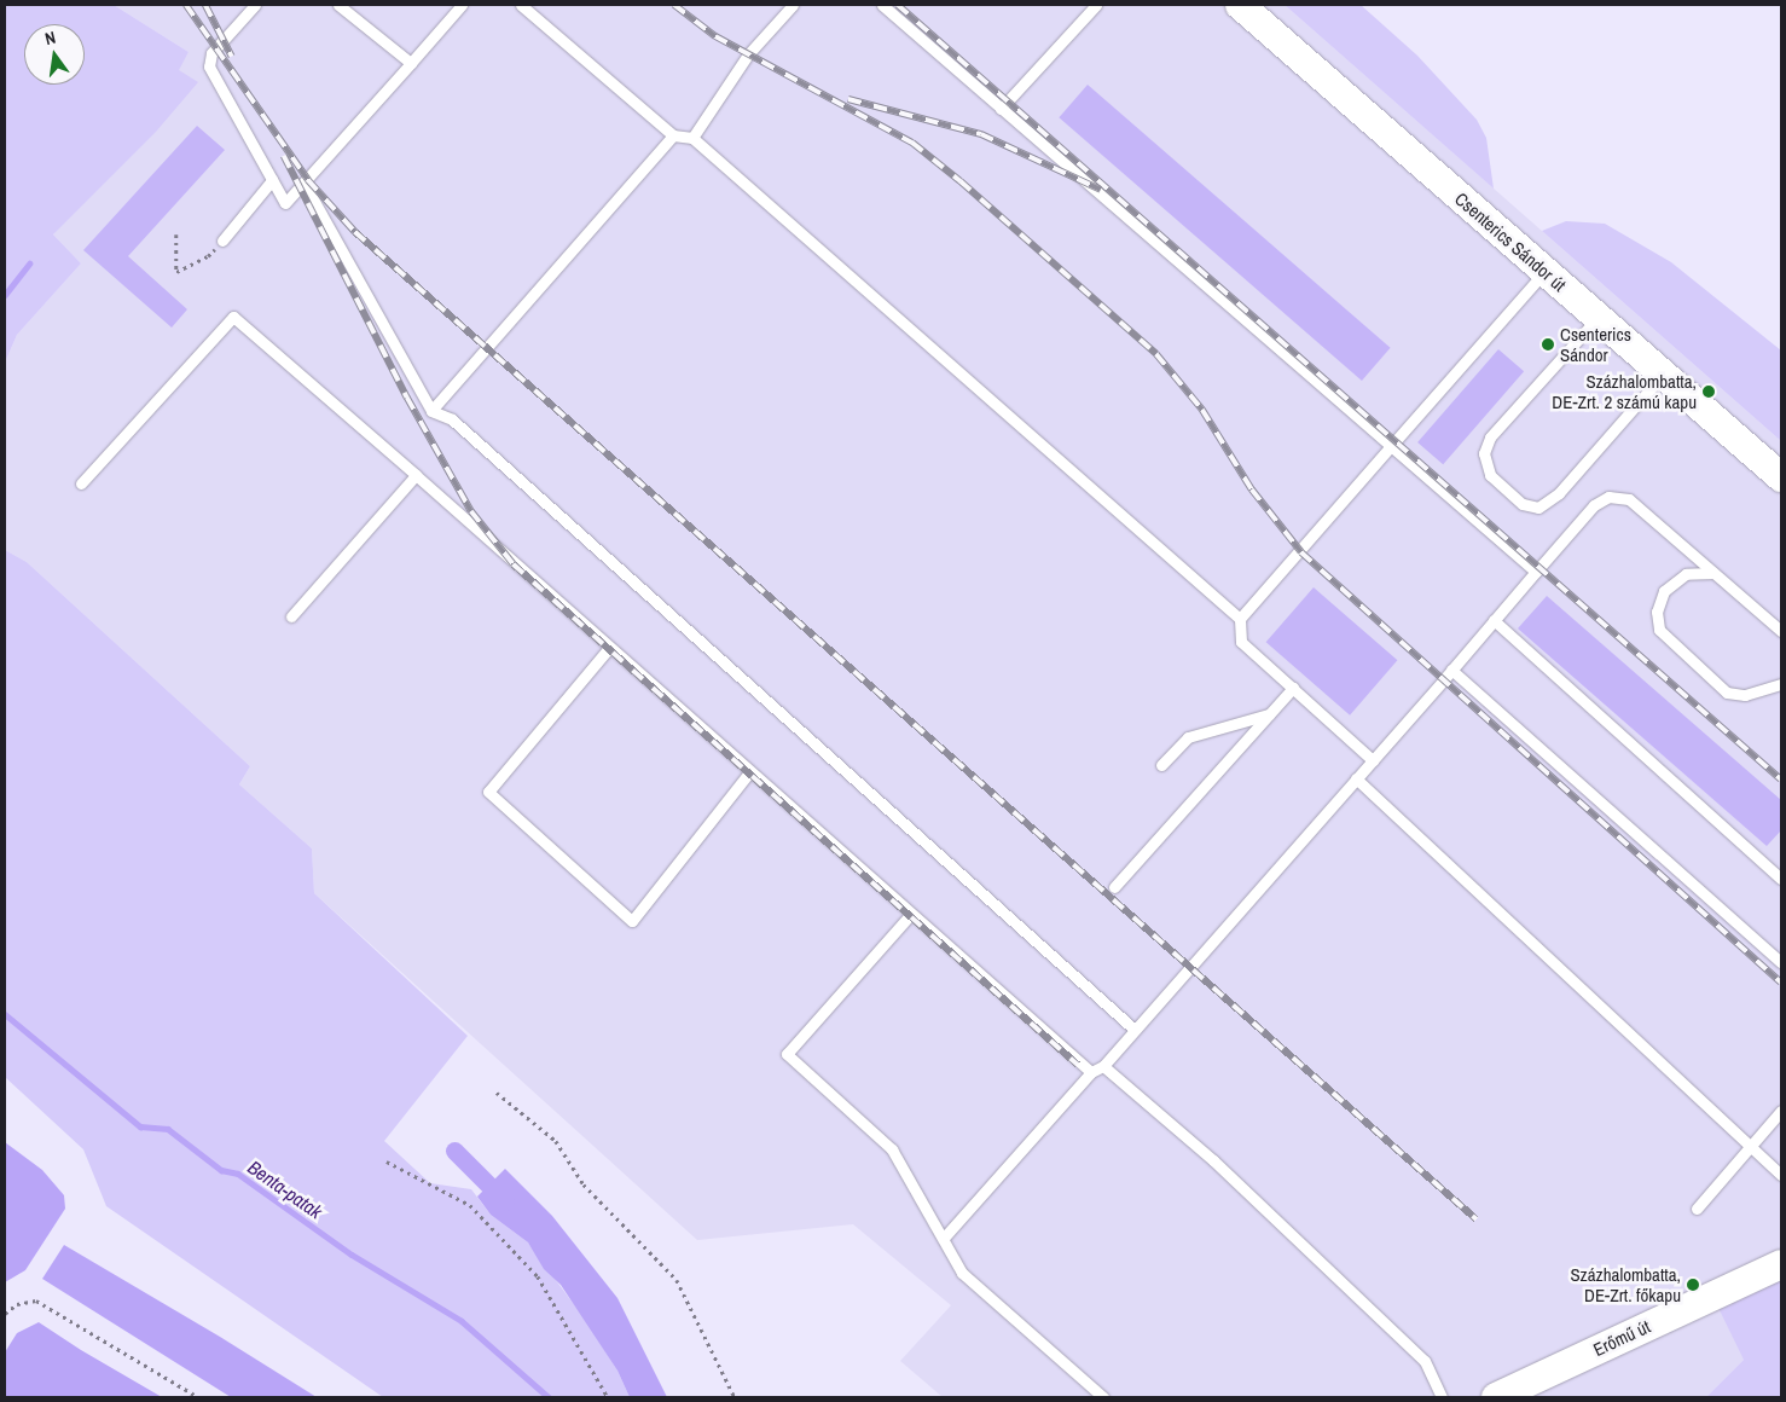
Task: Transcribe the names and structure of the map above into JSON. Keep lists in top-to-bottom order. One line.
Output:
{"streets":{"street":["Csenterics Sándor út","Erőmű út"]},"water":["Benta-patak"],"places":["Csenterics Sándor","Százhalombatta, DE-Zrt. 2 számú kapu","Százhalombatta, DE-Zrt. főkapu"],"north":"top"}
